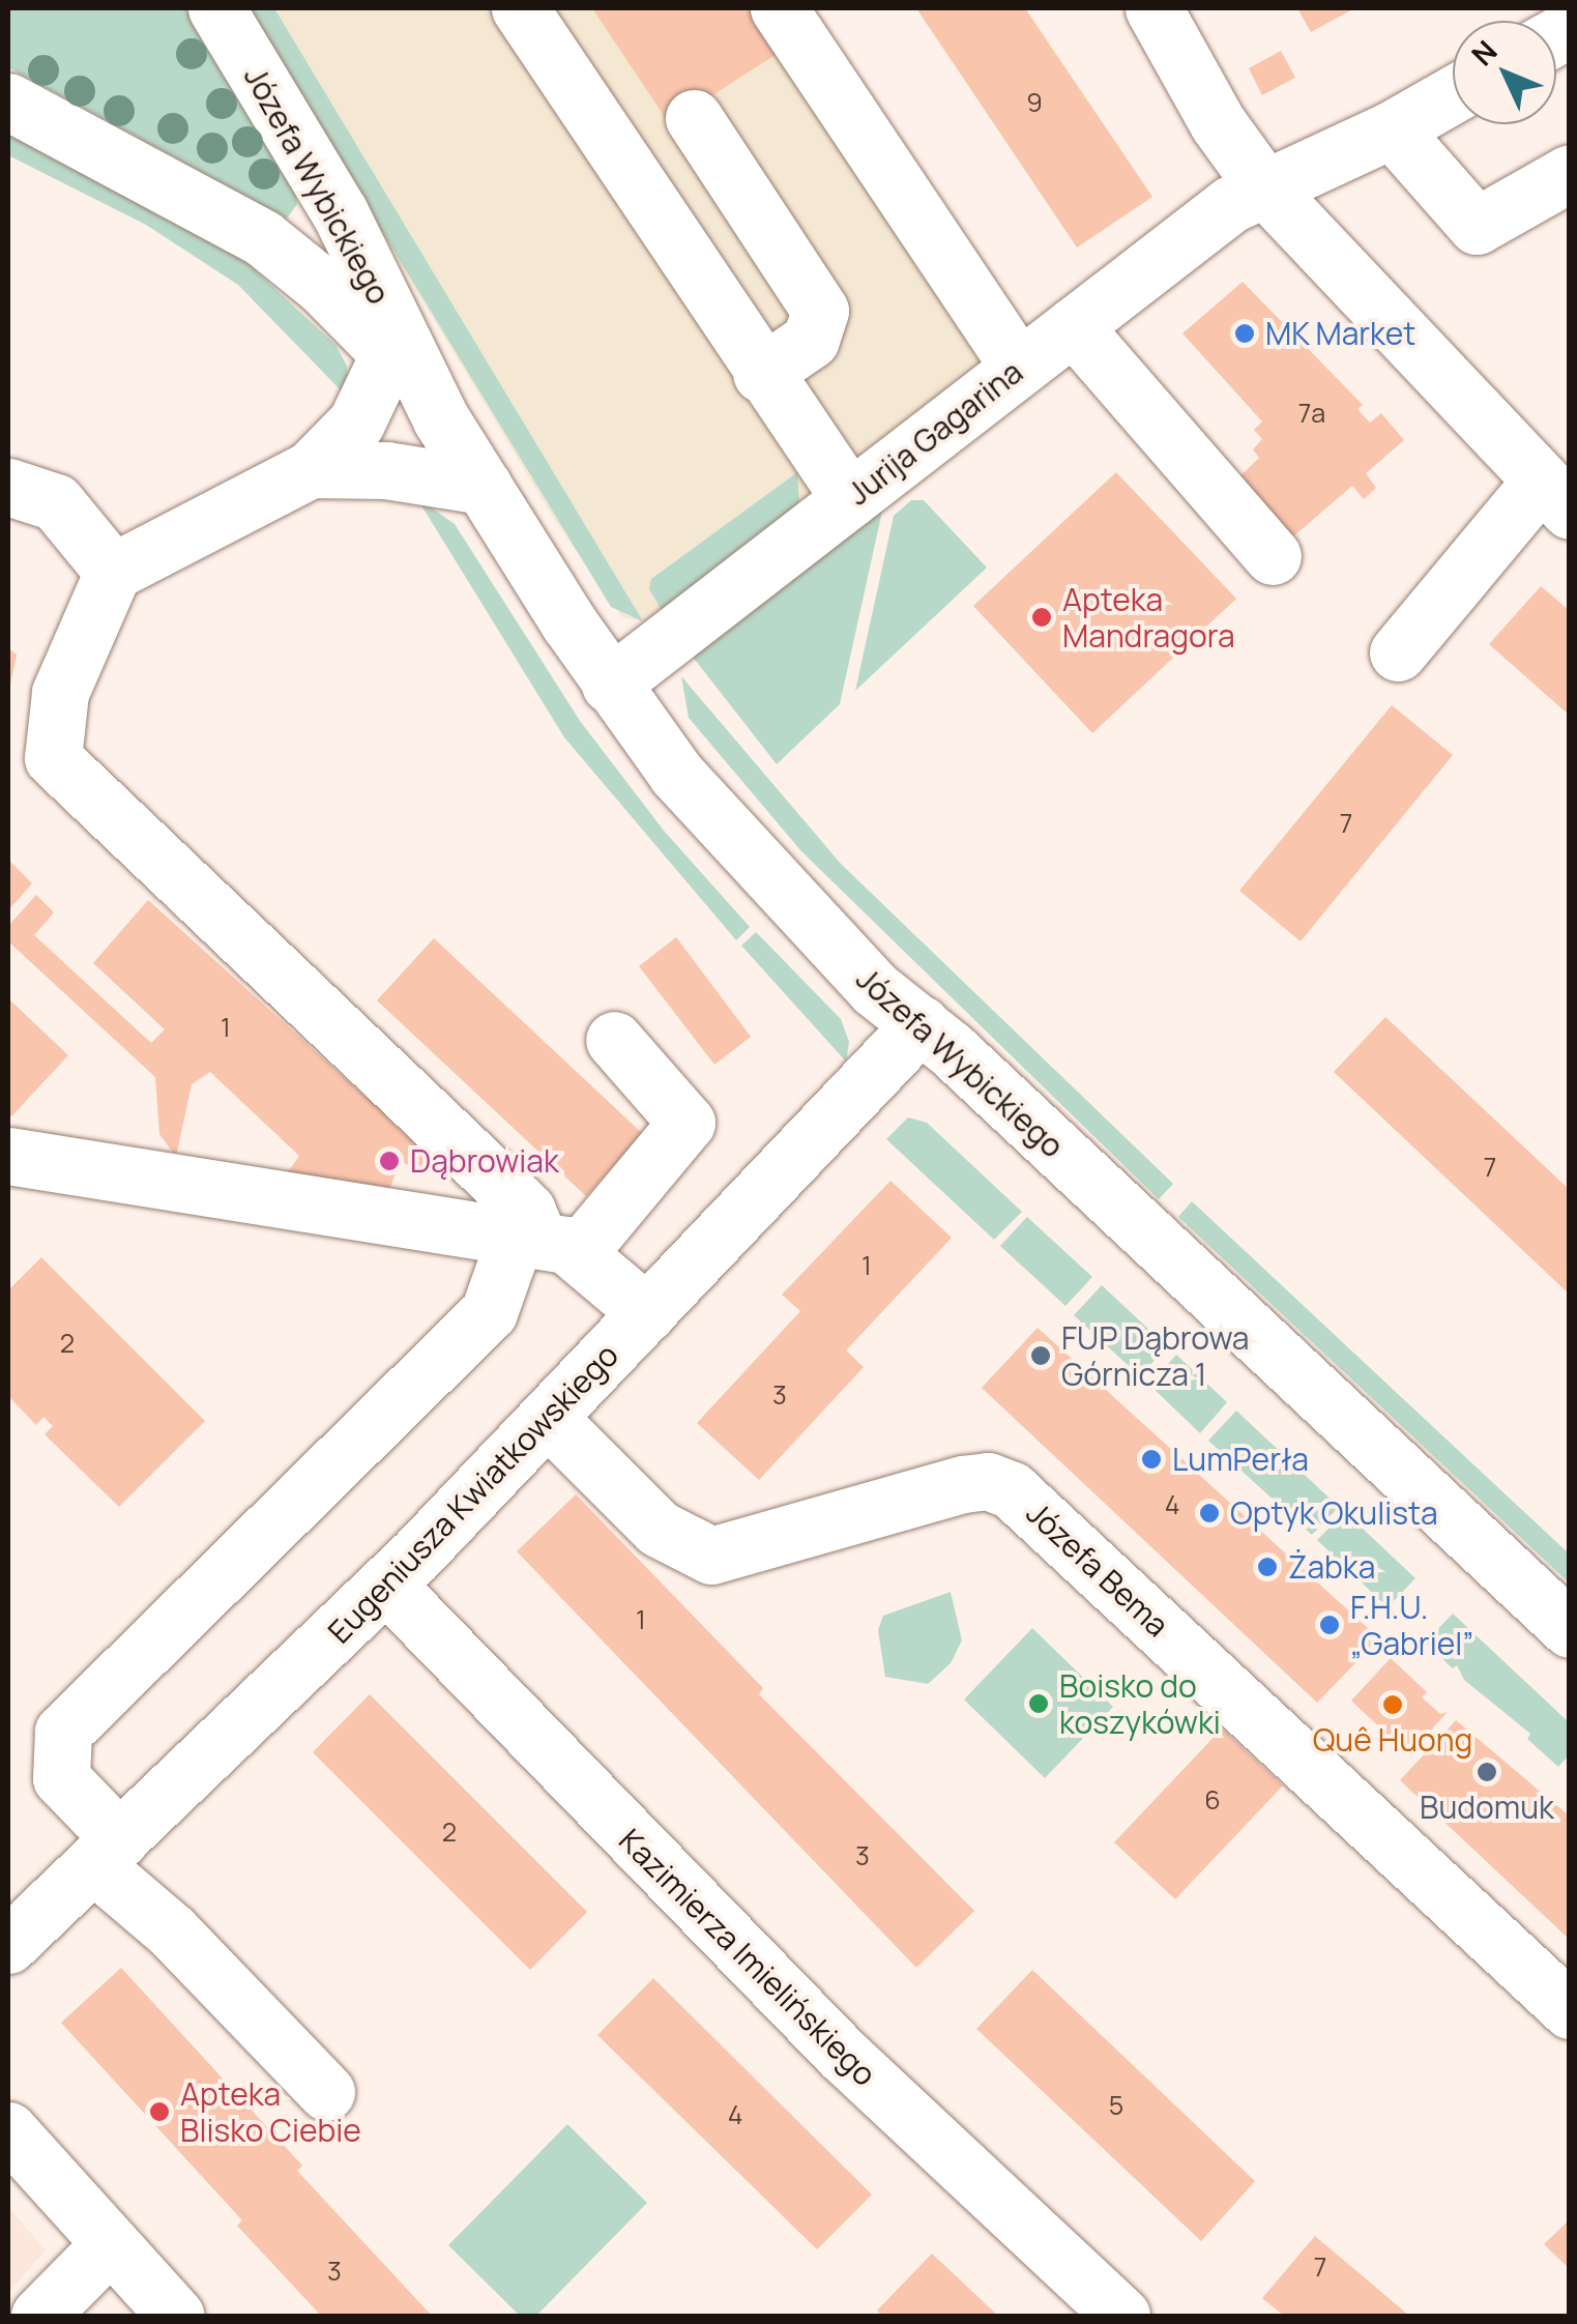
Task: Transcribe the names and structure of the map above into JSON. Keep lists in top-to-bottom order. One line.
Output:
{"streets":{"street":["Józefa Wybickiego","Jurija Gagarina","Eugeniusza Kwiatkowskiego","Józefa Bema","Kazimierza Imielińskiego"]},"crossings":[["Józefa Wybickiego","Jurija Gagarina"],["Józefa Wybickiego","Eugeniusza Kwiatkowskiego"],["Eugeniusza Kwiatkowskiego","Józefa Bema"],["Eugeniusza Kwiatkowskiego","Kazimierza Imielińskiego"]],"places":["MK Market","Apteka Mandragora","Dąbrowiak","FUP Dąbrowa Górnicza 1","LumPerła","Optyk Okulista","Żabka","F.H.U. „Gabriel”","Boisko do koszykówki","Quê Huong","Budomuk","Apteka Blisko Ciebie"],"house_numbers":["9","7a","7","1","7","1","2","3","4","1","6","2","3","5","4","7","3"],"north":"top left"}
